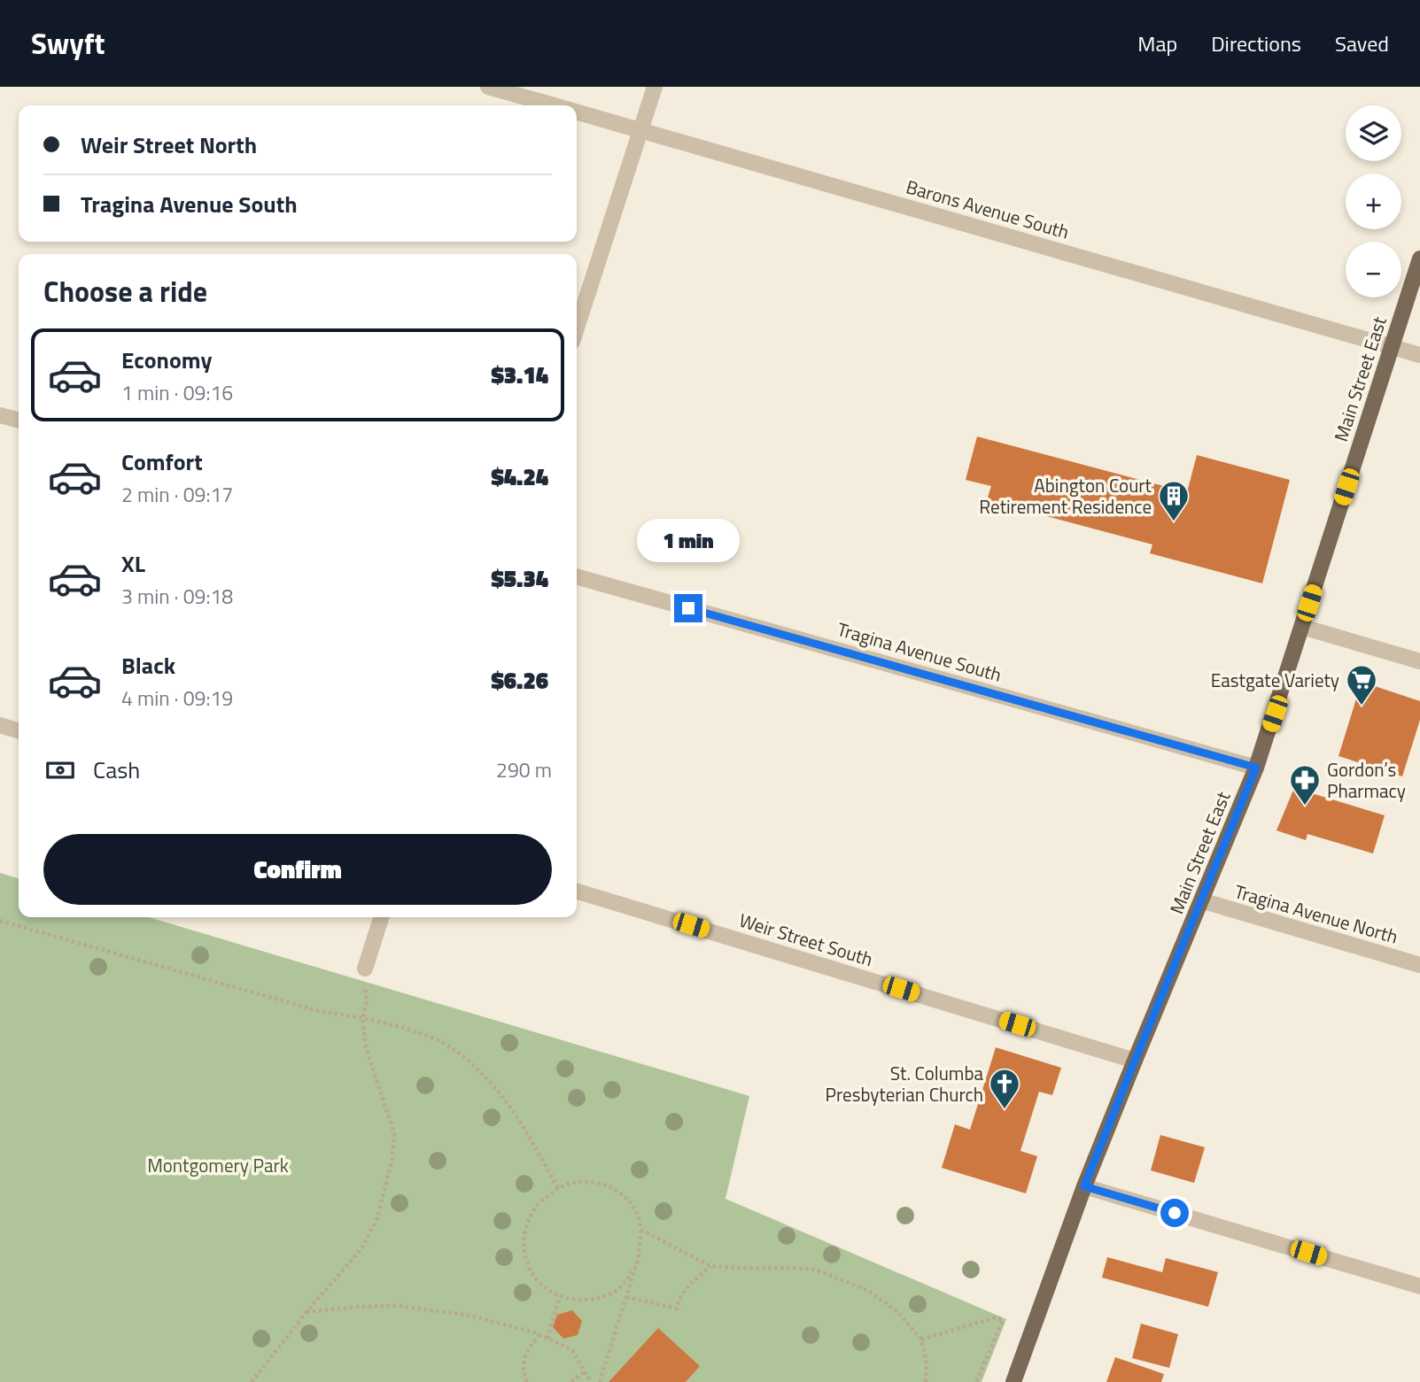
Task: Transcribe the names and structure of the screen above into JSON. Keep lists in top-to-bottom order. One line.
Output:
{"streets":{"main road":["Main Street East"],"street":["Barons Avenue South","Tragina Avenue South","Tragina Avenue North","Weir Street South"]},"crossings":[["Barons Avenue South","Main Street East"],["Main Street East","Tragina Avenue South"],["Main Street East","Tragina Avenue North"],["Main Street East","Weir Street South"]],"parks":["Montgomery Park"],"places":{"building":["Abington Court Retirement Residence"],"supermarket":["Eastgate Variety"],"pharmacy":["Gordon’s Pharmacy"],"church":["St. Columba Presbyterian Church"]},"page":{"header":"Swyft","nav":["Map","Directions","Saved"],"map_buttons":["+","−"],"banner":["Weir Street North","Tragina Avenue South"],"heading":"Choose a ride","list":[{"name":"Economy","note":"1 min · 09:16","value":"$3.14"},{"name":"Comfort","note":"2 min · 09:17","value":"$4.24"},{"name":"XL","note":"3 min · 09:18","value":"$5.34"},{"name":"Black","note":"4 min · 09:19","value":"$6.26"}],"bubble":"1 min","pay":["Cash","290 m"],"buttons":"Confirm"}}
